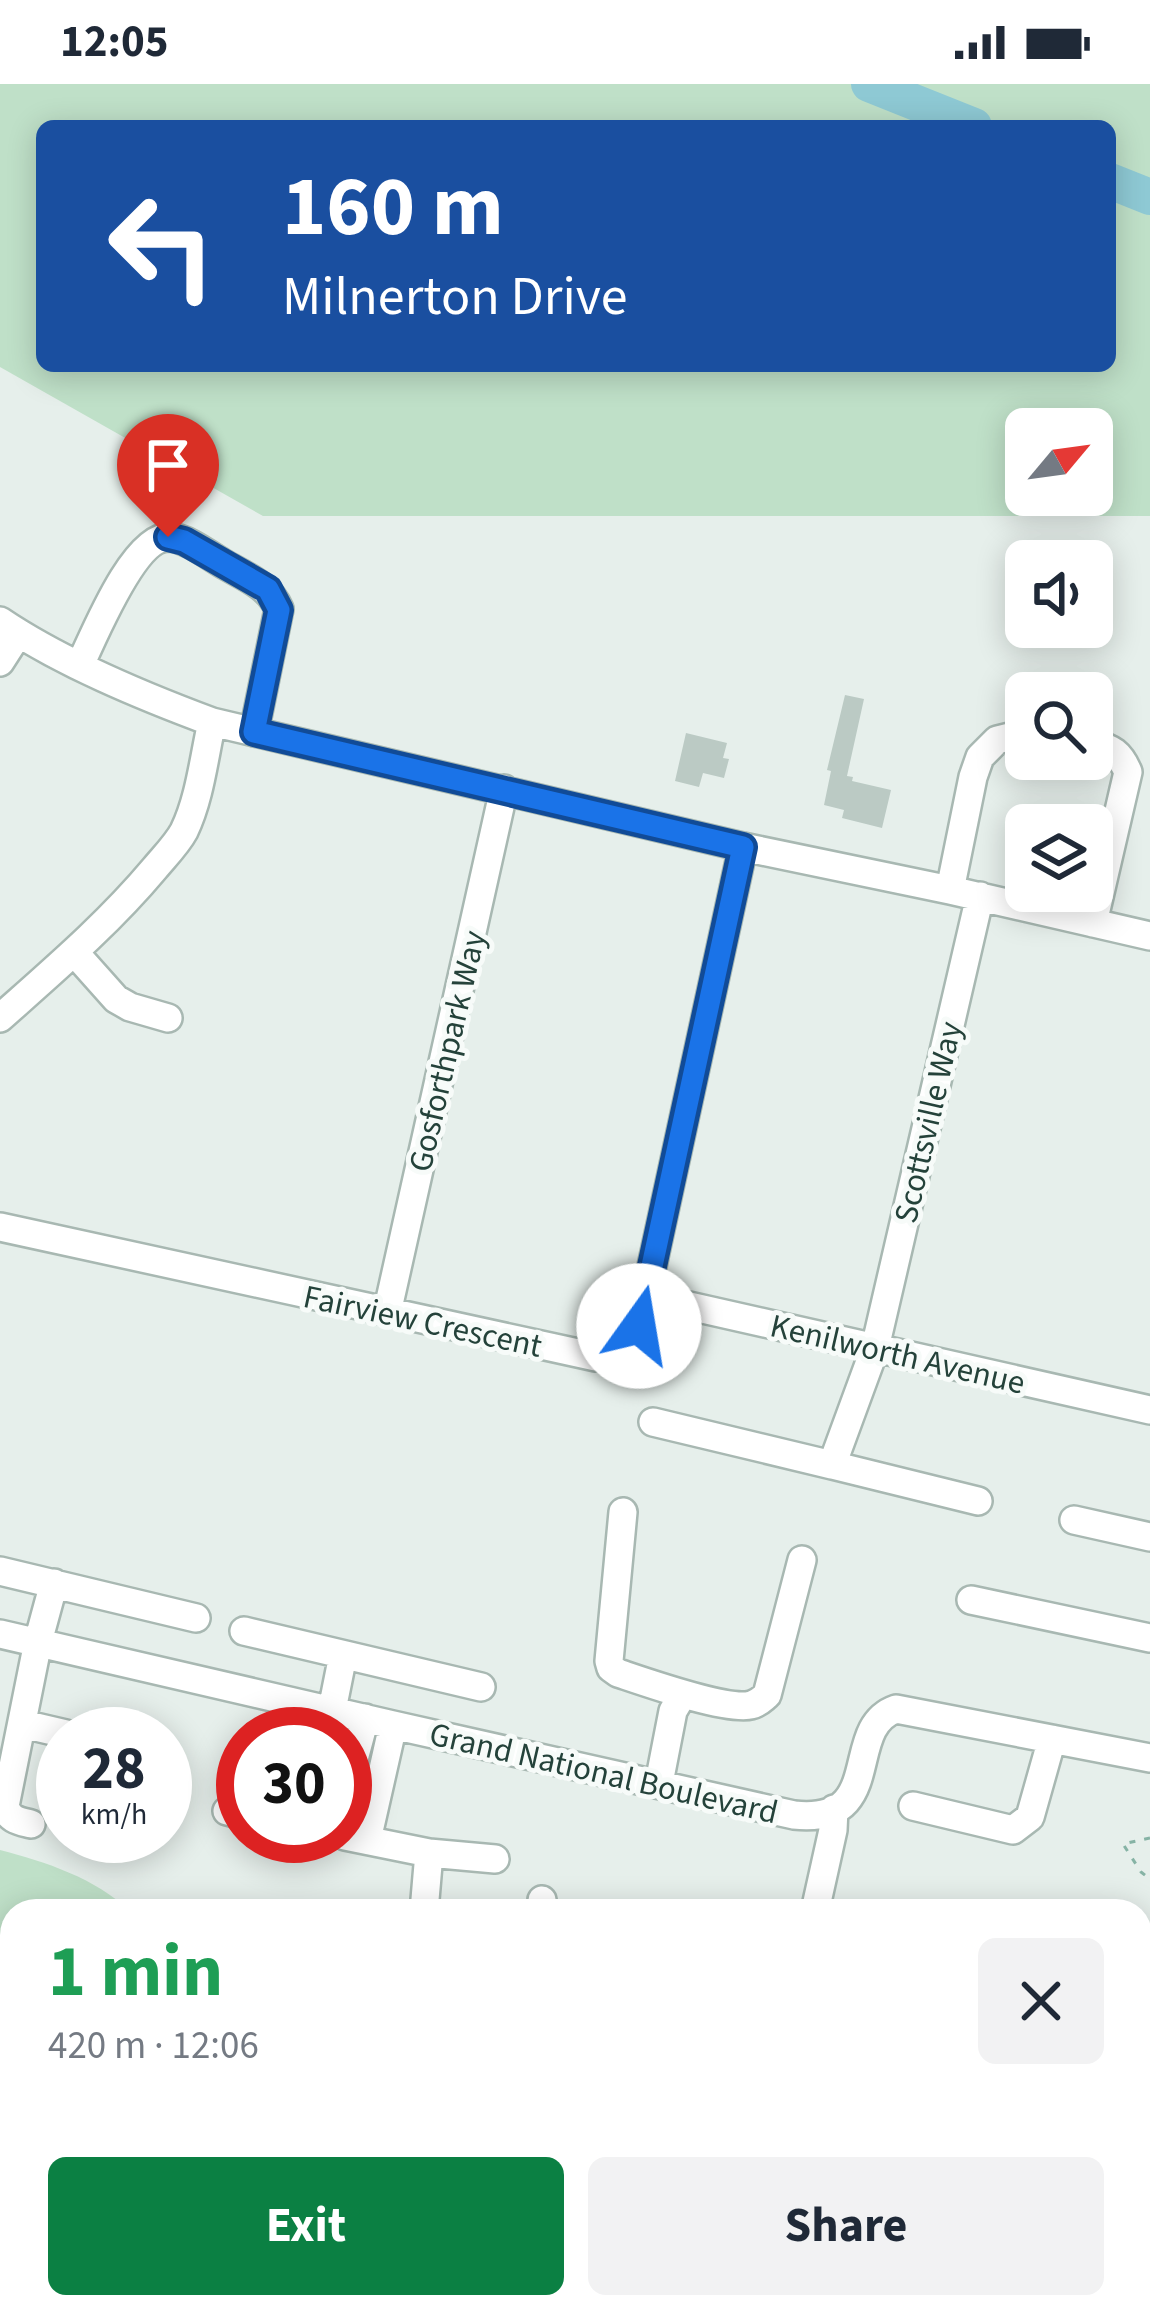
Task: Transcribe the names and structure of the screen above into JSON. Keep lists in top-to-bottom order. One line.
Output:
{"streets":{"street":["Gosforthpark Way","Scottsville Way","Fairview Crescent","Kenilworth Avenue","Grand National Boulevard"]},"crossings":[["Gosforthpark Way","Fairview Crescent"],["Scottsville Way","Kenilworth Avenue"],["Fairview Crescent","Kenilworth Avenue"]],"north":"top right","page":{"status":"12:05","turn":["160 m","Milnerton Drive"],"speed":"28 km/h","limit":"30","heading":["1 min","420 m · 12:06"],"buttons":["Exit","Share"]}}
